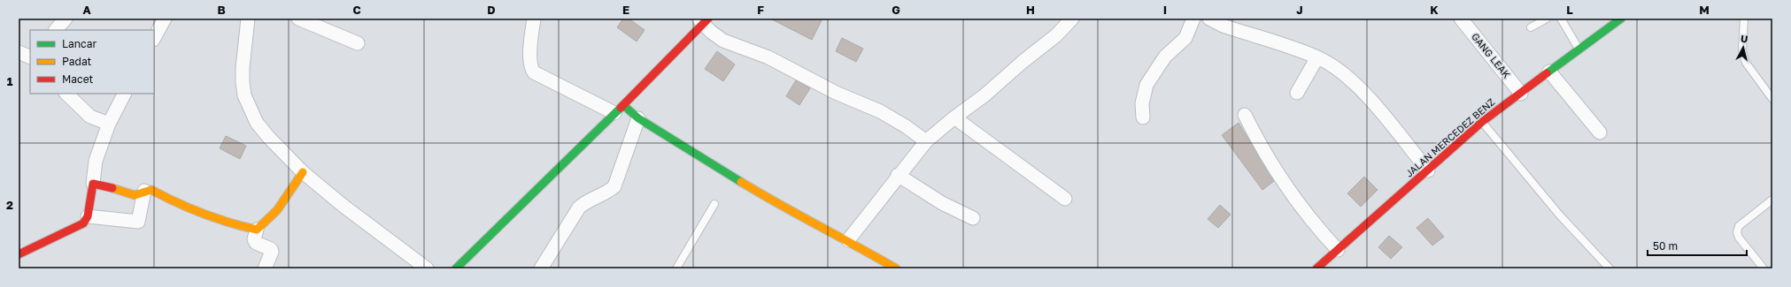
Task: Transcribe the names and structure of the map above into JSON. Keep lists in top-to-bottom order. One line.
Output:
{"streets":{"street":["GANG LEAK","JALAN MERCEDEZ BENZ"]},"crossings":[["GANG LEAK","JALAN MERCEDEZ BENZ"]],"legend":["Lancar","Padat","Macet"],"scale_bar":"50 m","north":"top","grid":{"columns":["A","B","C","D","E","F","G","H","I","J","K","L","M"],"rows":["1","2"]}}
